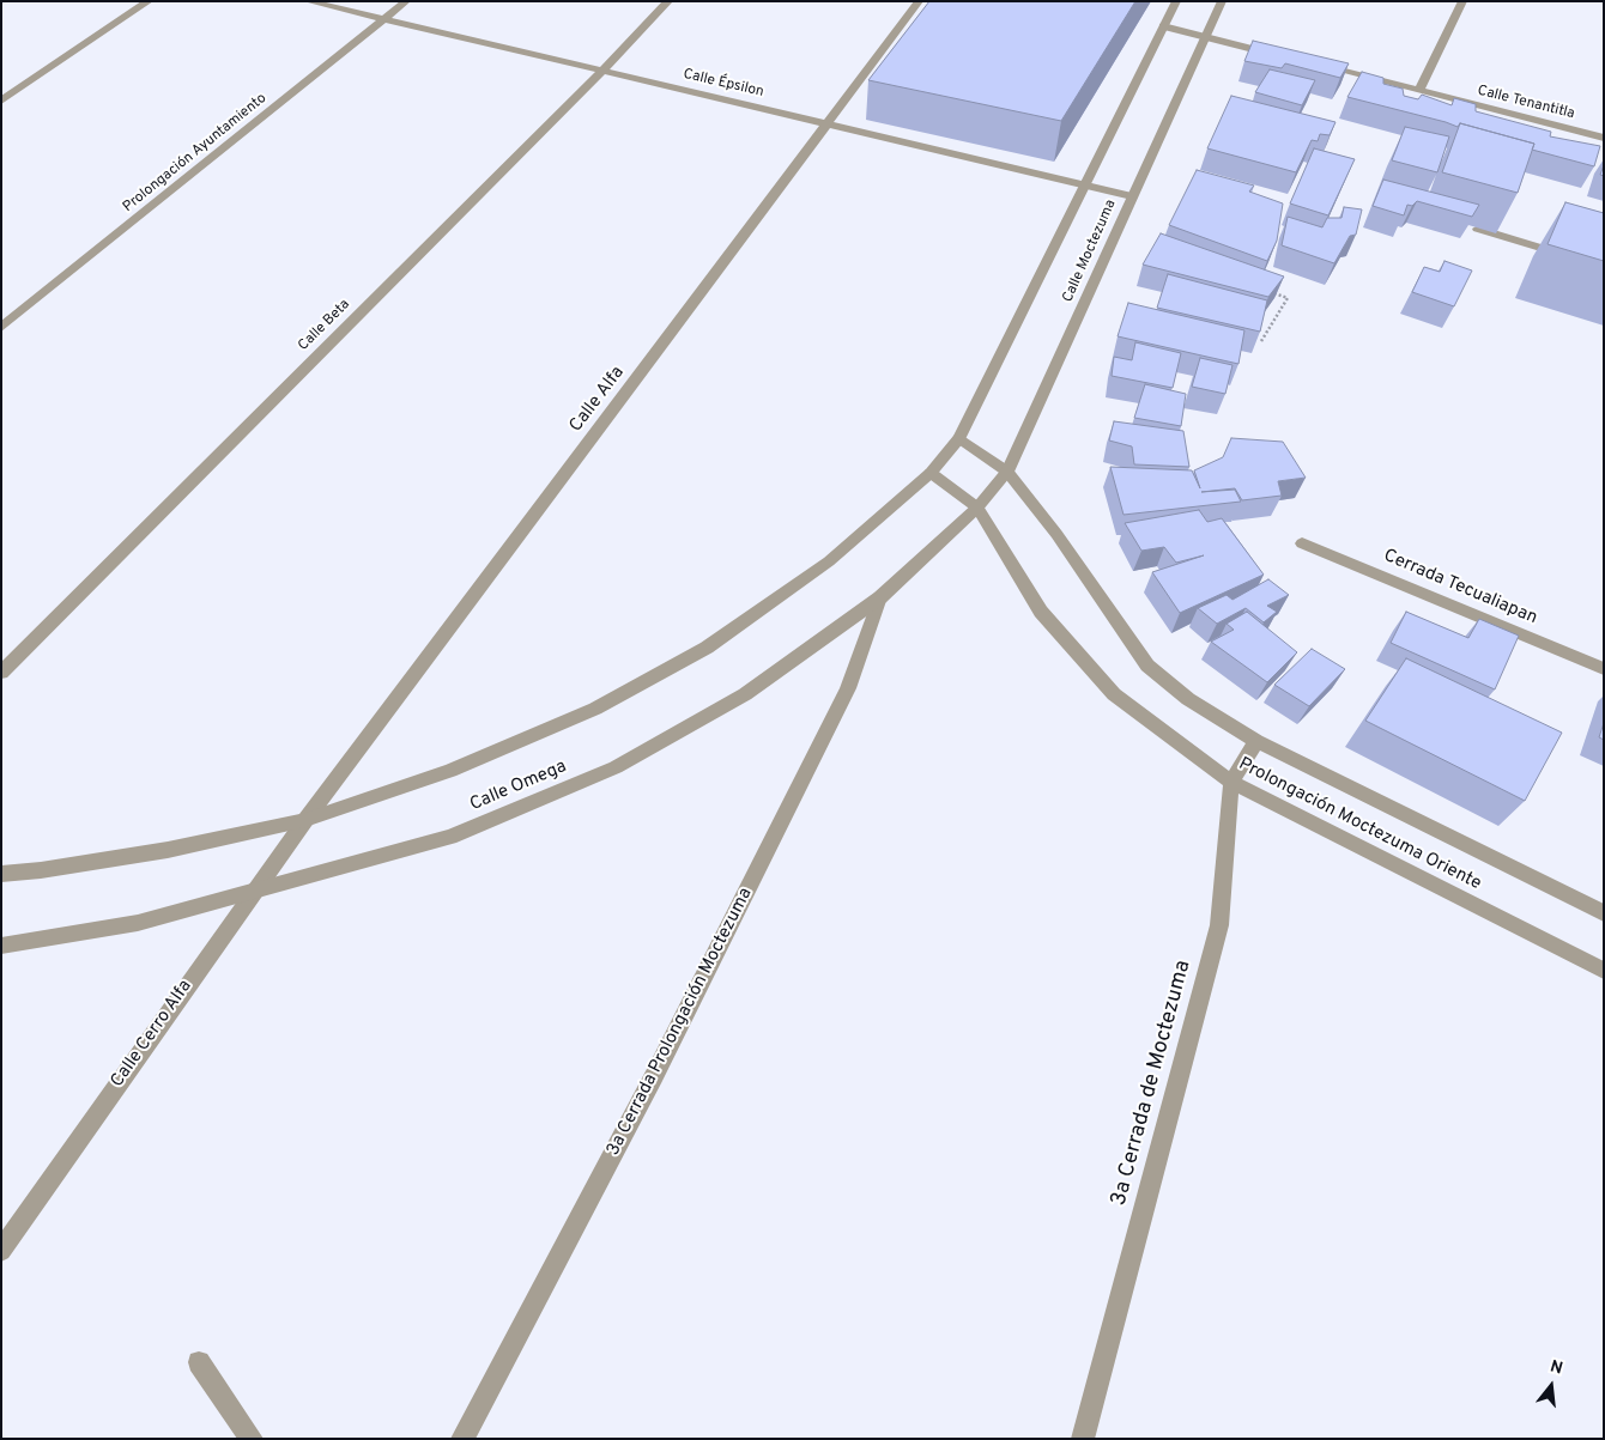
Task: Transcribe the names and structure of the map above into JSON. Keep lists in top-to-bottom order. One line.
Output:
{"streets":{"street":["Calle Épsilon","Calle Tenantitla","Prolongación Ayuntamiento","Calle Moctezuma","Calle Beta","Calle Alfa","Cerrada Tecualiapan","Calle Omega","Prolongación Moctezuma Oriente","3a Cerrada Prolongación Moctezuma","Calle Cerro Alfa","3a Cerrada de Moctezuma"]},"crossings":[["Calle Épsilon","Prolongación Ayuntamiento"],["Calle Épsilon","Calle Moctezuma"],["Calle Épsilon","Calle Beta"],["Calle Épsilon","Calle Alfa"],["Calle Moctezuma","Calle Omega"],["Calle Moctezuma","Prolongación Moctezuma Oriente"],["Calle Alfa","Calle Cerro Alfa"],["Calle Omega","Prolongación Moctezuma Oriente"],["Calle Omega","3a Cerrada Prolongación Moctezuma"],["Calle Omega","Calle Cerro Alfa"],["Prolongación Moctezuma Oriente","3a Cerrada de Moctezuma"]],"north":"top"}
